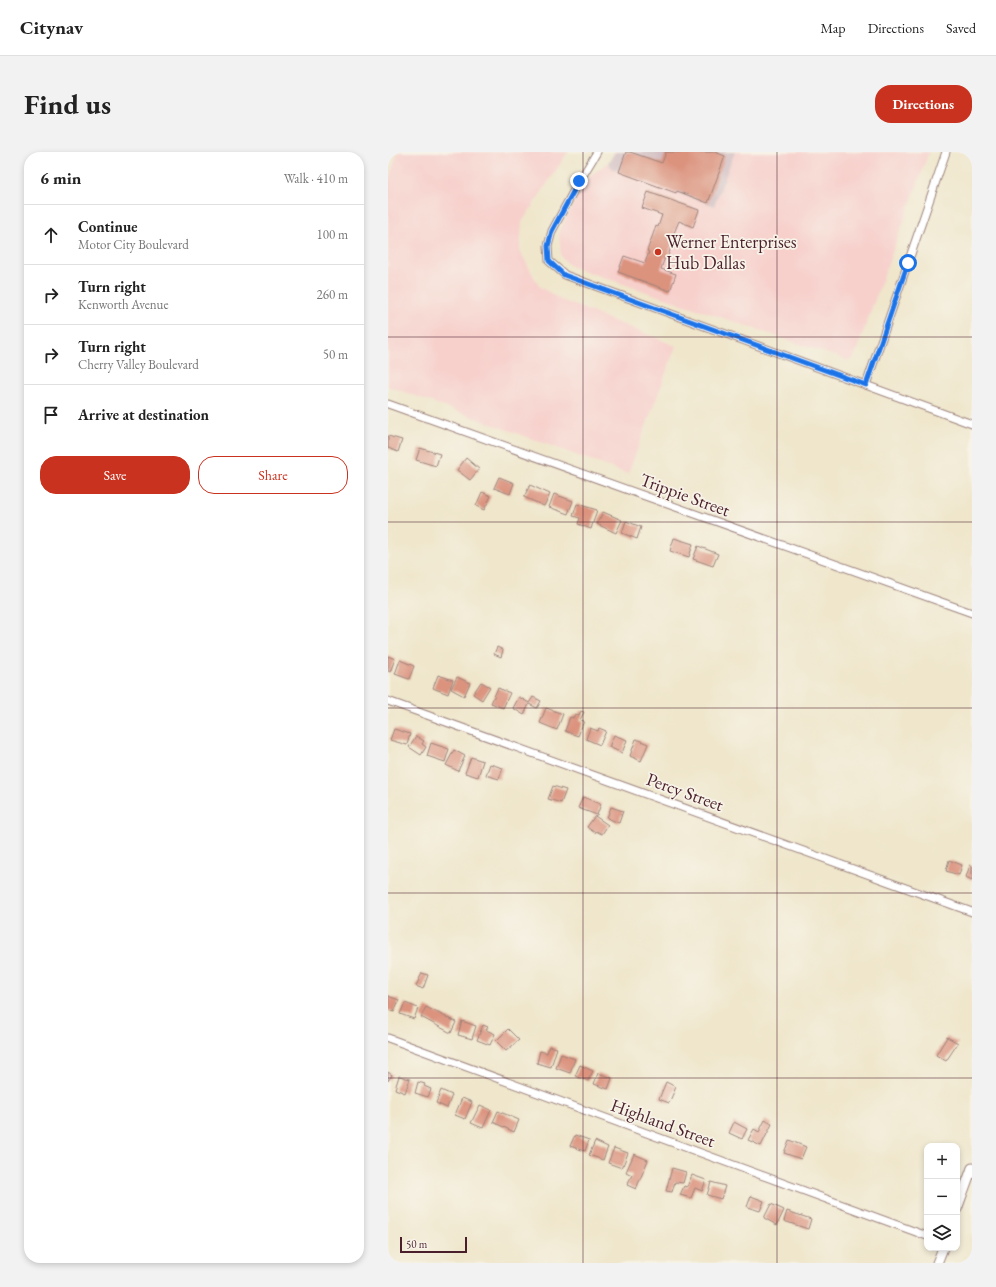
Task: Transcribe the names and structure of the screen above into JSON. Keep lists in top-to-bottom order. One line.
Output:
{"streets":{"street":["Trippie Street","Percy Street","Highland Street"]},"places":["Werner Enterprises Hub Dallas"],"scale_bar":"50 m","page":{"header":"Citynav","nav":["Map","Directions","Saved"],"buttons":["Directions",["Save","Share"]],"title":"Find us","heading":["6 min","Walk · 410 m"],"list":[["Continue","Motor City Boulevard","100 m"],["Turn right","Kenworth Avenue","260 m"],["Turn right","Cherry Valley Boulevard","50 m"],"Arrive at destination"],"map_buttons":["+","−"],"scale":"50 m"}}
